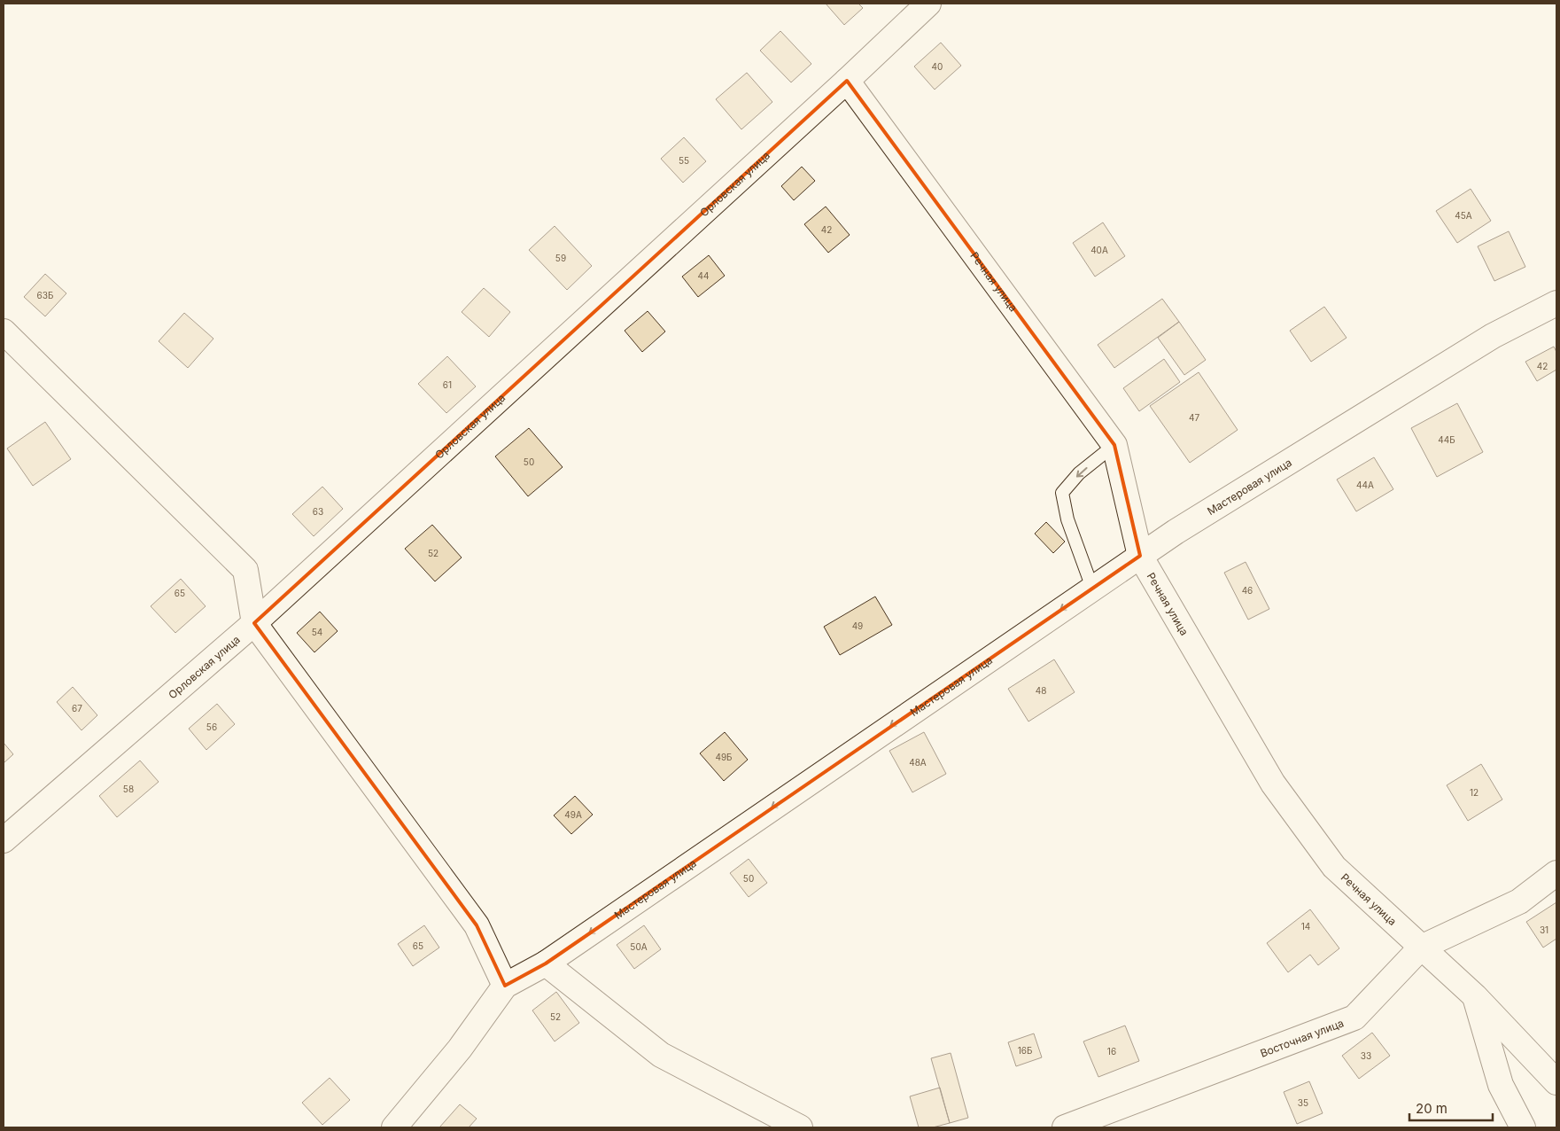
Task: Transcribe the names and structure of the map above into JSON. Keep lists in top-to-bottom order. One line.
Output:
{"streets":{"street":["Орловская улица","Речная улица","Мастеровая улица","Восточная улица"]},"crossings":[["Орловская улица","Речная улица"],["Речная улица","Мастеровая улица"],["Речная улица","Восточная улица"]],"one_way":["Мастеровая улица"],"house_numbers":["40","55","45А","42","40А","59","44","63Б","42","61","47","44Б","50","44А","63","52","46","65","49","54","48","67","56","49Б","48А","58","12","49А","50","14","31","65","50А","52","16Б","16","33","35"],"scale_bar":"20 m"}
